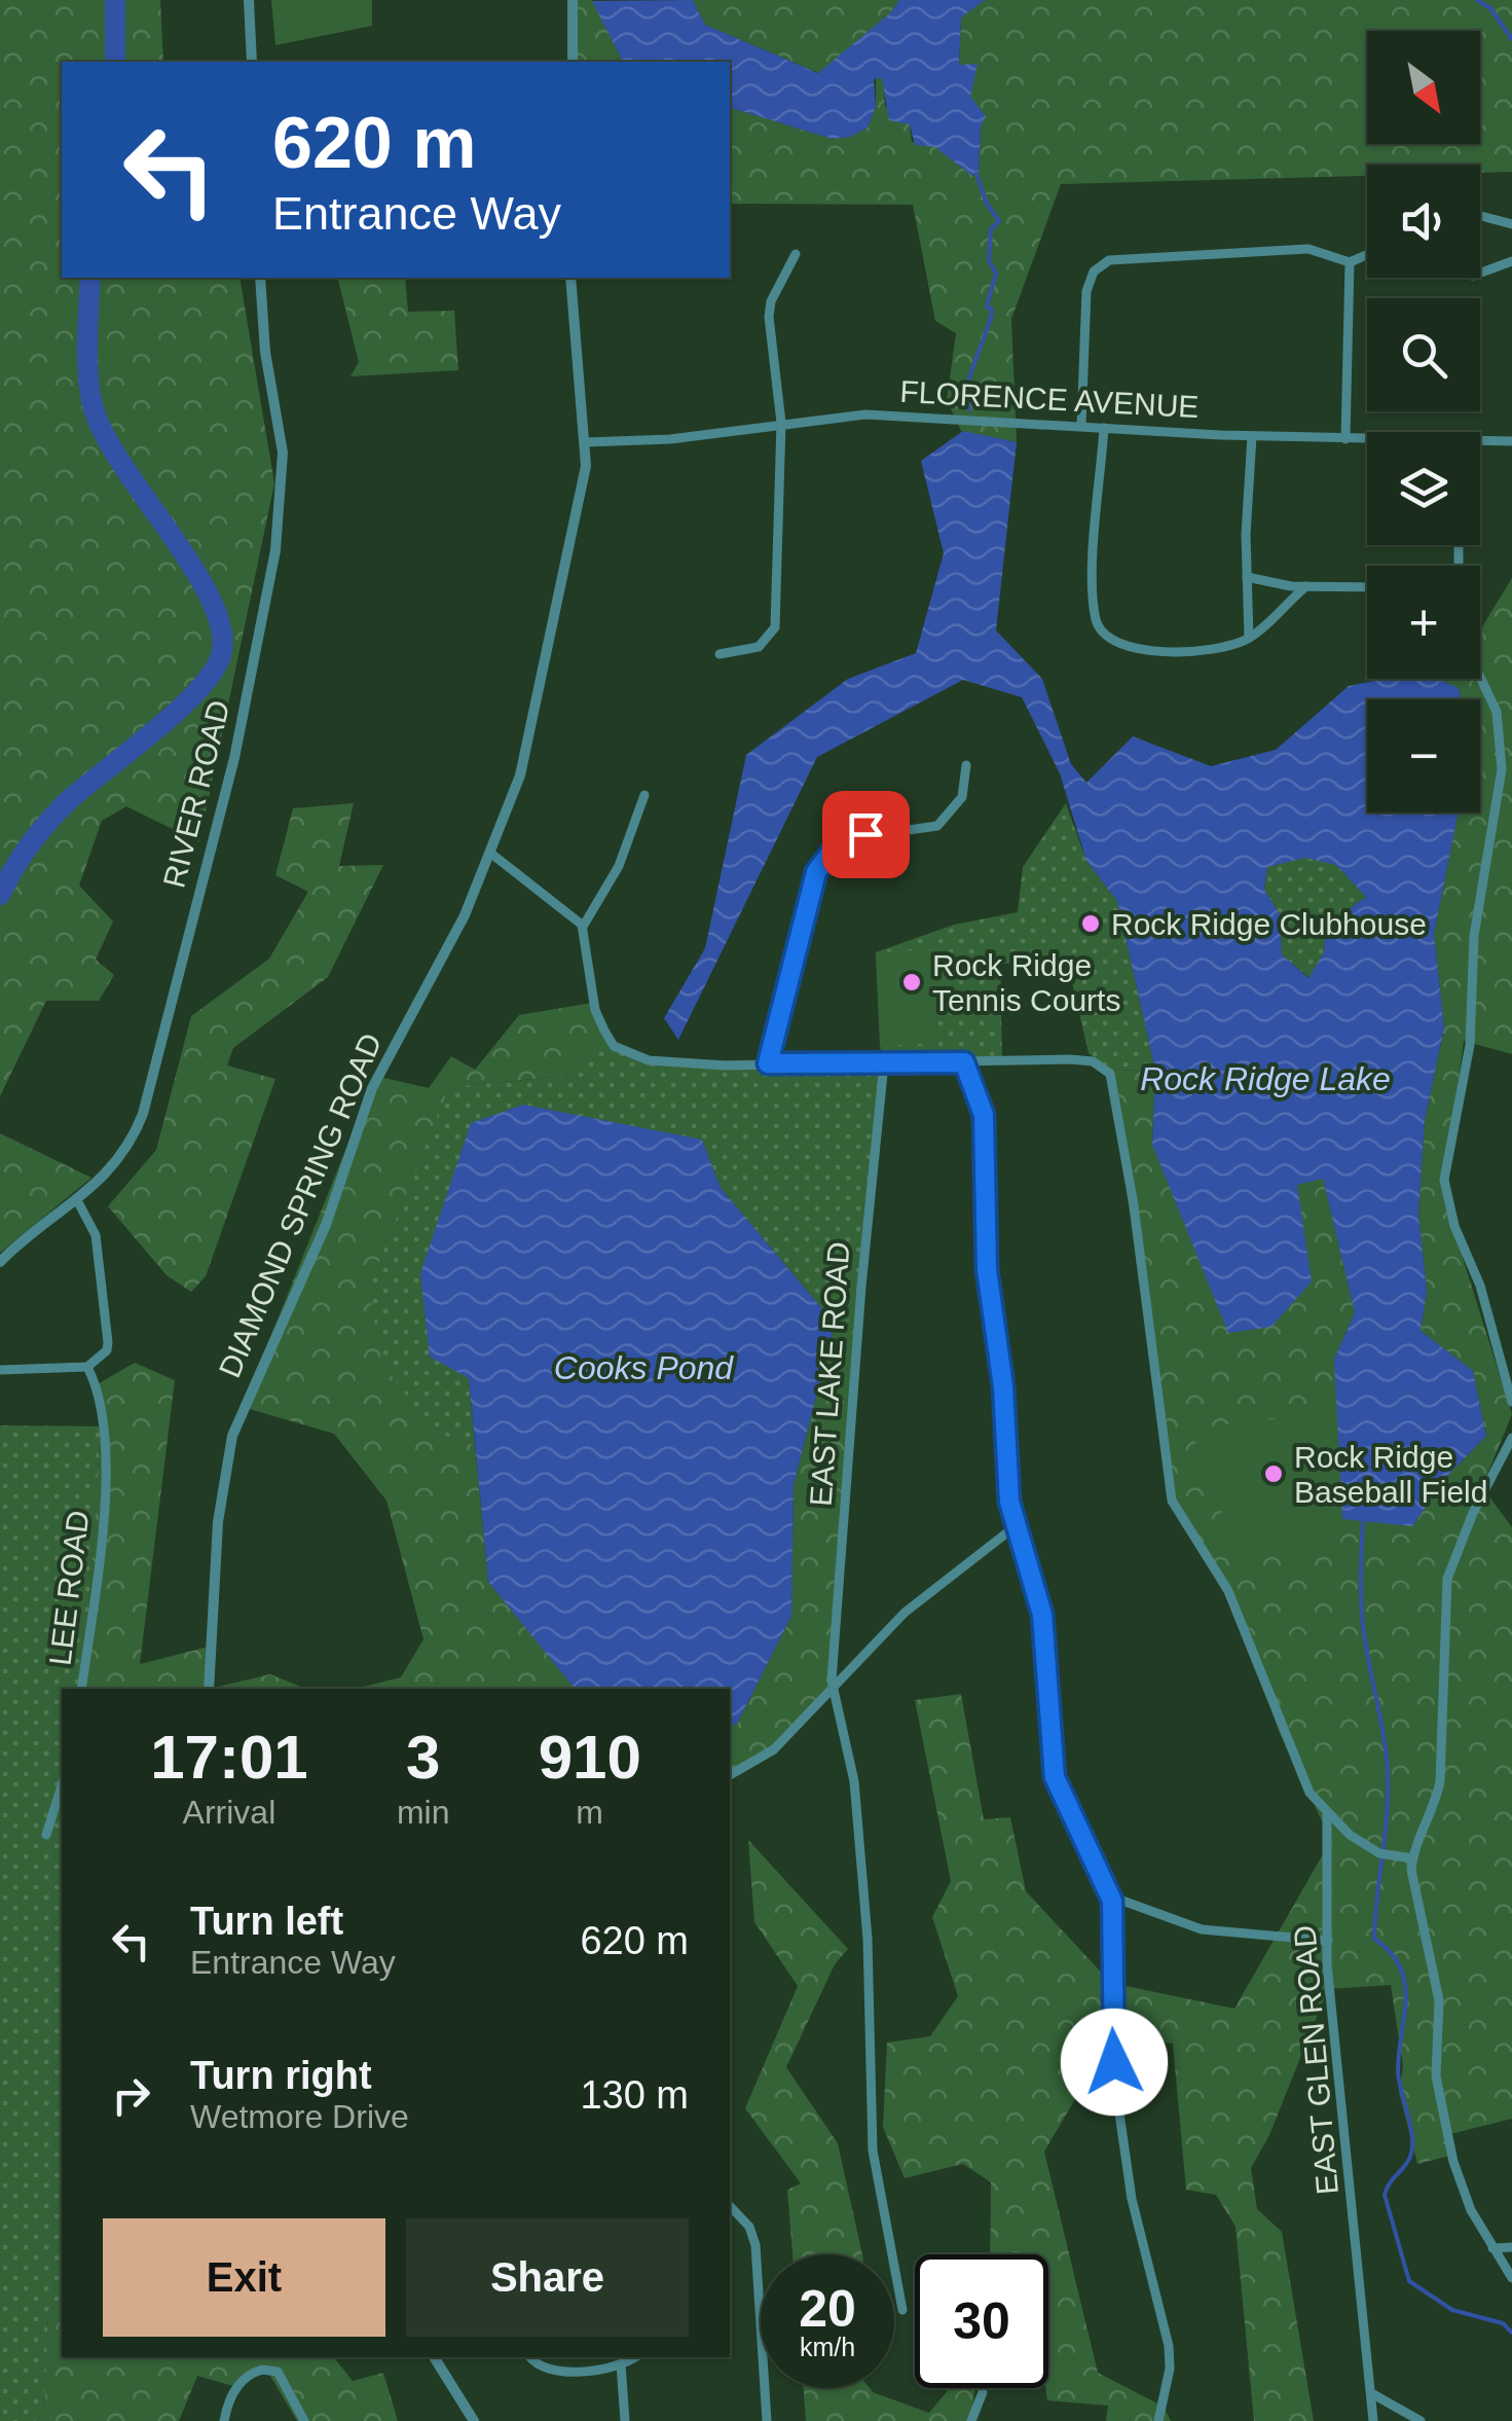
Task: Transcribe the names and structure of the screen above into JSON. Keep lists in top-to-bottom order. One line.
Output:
{"streets":{"street":["FLORENCE AVENUE","RIVER ROAD","DIAMOND SPRING ROAD","EAST LAKE ROAD","LEE ROAD","EAST GLEN ROAD"]},"crossings":[["FLORENCE AVENUE","DIAMOND SPRING ROAD"]],"water":["Rock Ridge Lake","Cooks Pond"],"places":["Rock Ridge Clubhouse","Rock Ridge Tennis Courts","Rock Ridge Baseball Field"],"north":"bottom right","page":{"map_buttons":["+","−"],"turn":["620 m","Entrance Way"],"eta":["17:01","Arrival","3","min","910","m"],"list":[{"name":"Turn left","note":"Entrance Way","value":"620 m"},{"name":"Turn right","note":"Wetmore Drive","value":"130 m"}],"buttons":["Exit","Share"],"speed":"20 km/h","limit":"30"}}
